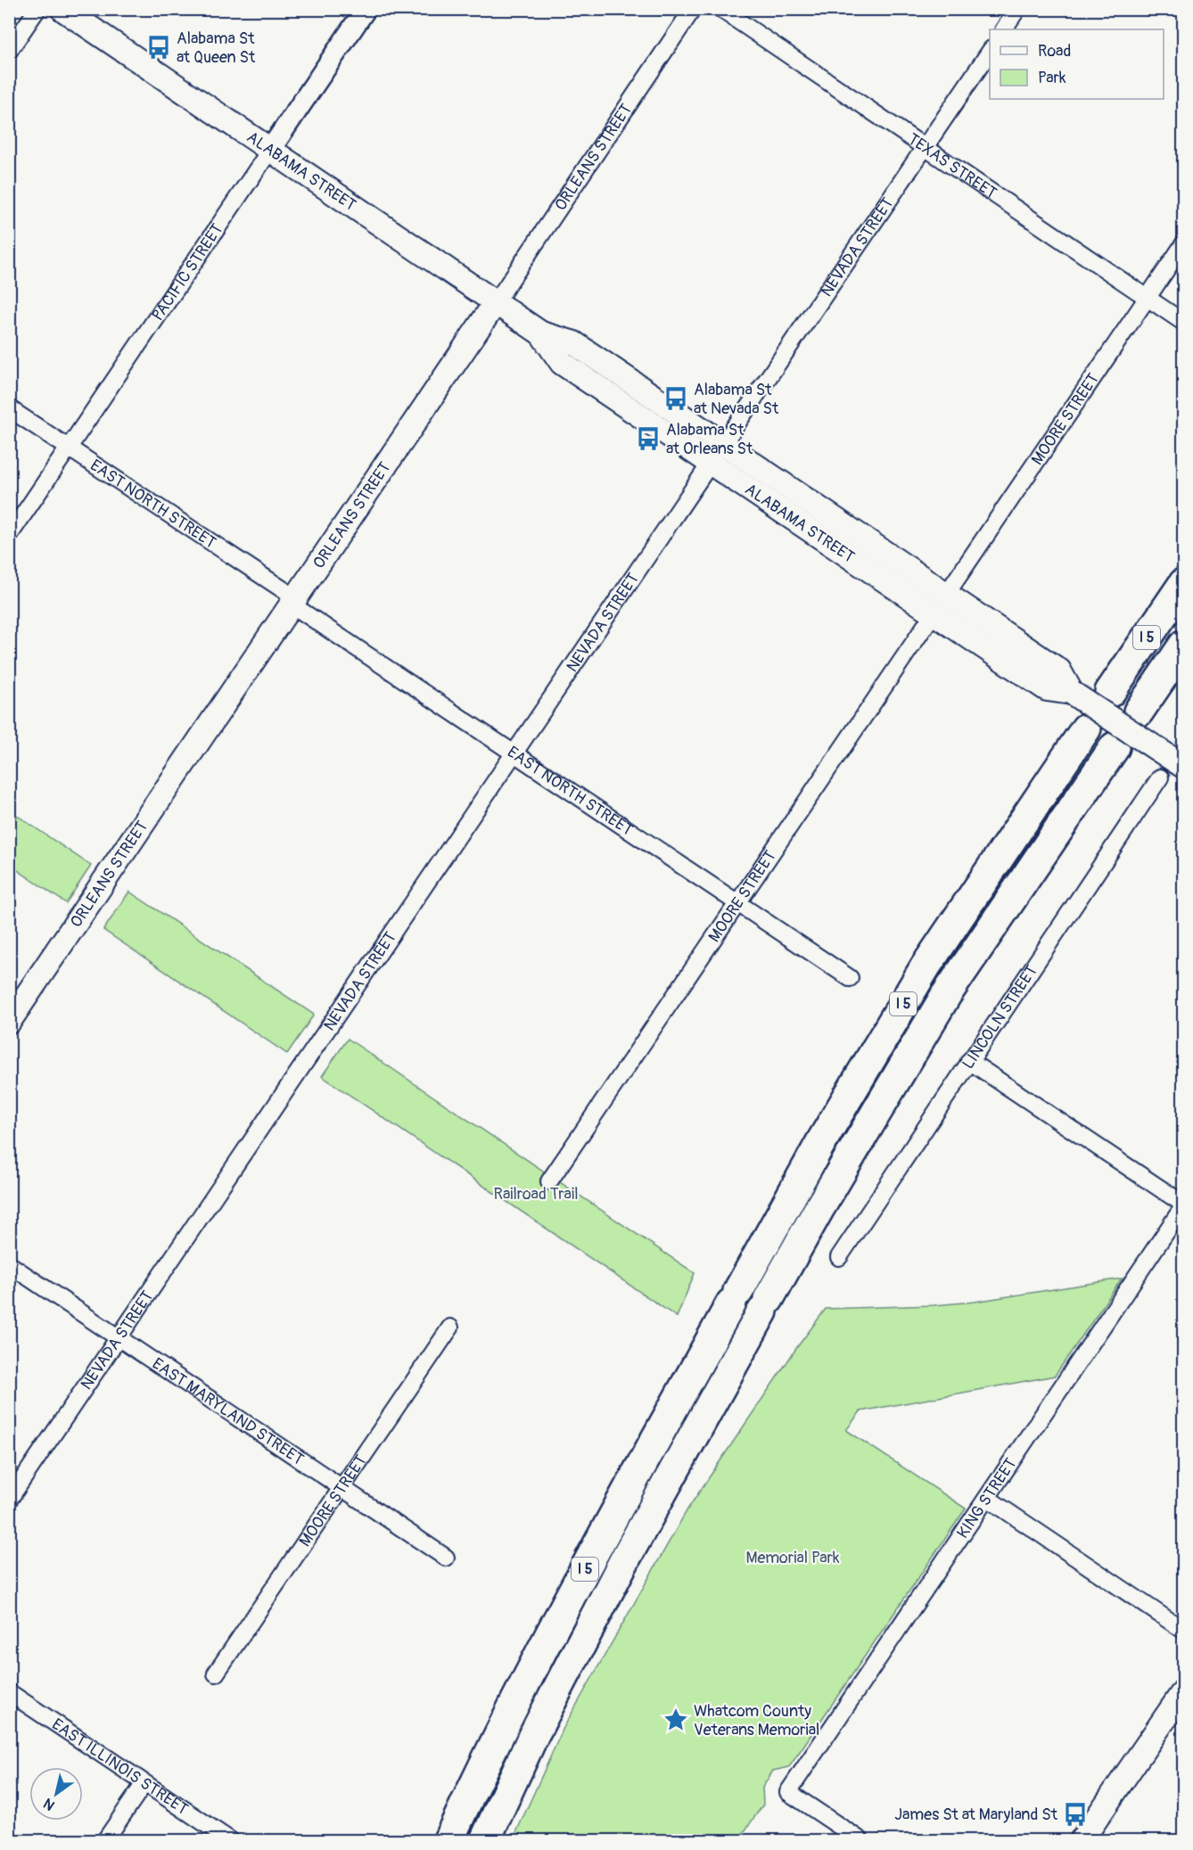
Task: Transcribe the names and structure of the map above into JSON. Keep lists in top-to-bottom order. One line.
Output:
{"streets":{"highway":["I 5"],"main road":["ORLEANS STREET","ALABAMA STREET"],"street":["TEXAS STREET","NEVADA STREET","PACIFIC STREET","MOORE STREET","EAST NORTH STREET","LINCOLN STREET","EAST MARYLAND STREET","KING STREET","EAST ILLINOIS STREET"]},"crossings":[["ORLEANS STREET","ALABAMA STREET"],["ORLEANS STREET","EAST NORTH STREET"],["TEXAS STREET","NEVADA STREET"],["TEXAS STREET","MOORE STREET"],["ALABAMA STREET","NEVADA STREET"],["ALABAMA STREET","PACIFIC STREET"],["ALABAMA STREET","MOORE STREET"],["NEVADA STREET","EAST NORTH STREET"],["NEVADA STREET","EAST MARYLAND STREET"],["PACIFIC STREET","EAST NORTH STREET"],["MOORE STREET","EAST NORTH STREET"],["MOORE STREET","EAST MARYLAND STREET"]],"parks":["Railroad Trail","Memorial Park"],"places":{"bus stop":["Alabama St at Queen St","Alabama St at Nevada St","Alabama St at Orleans St","James St at Maryland St"],"place":["Whatcom County Veterans Memorial"]},"legend":["Road","Park"],"north":"bottom left"}
